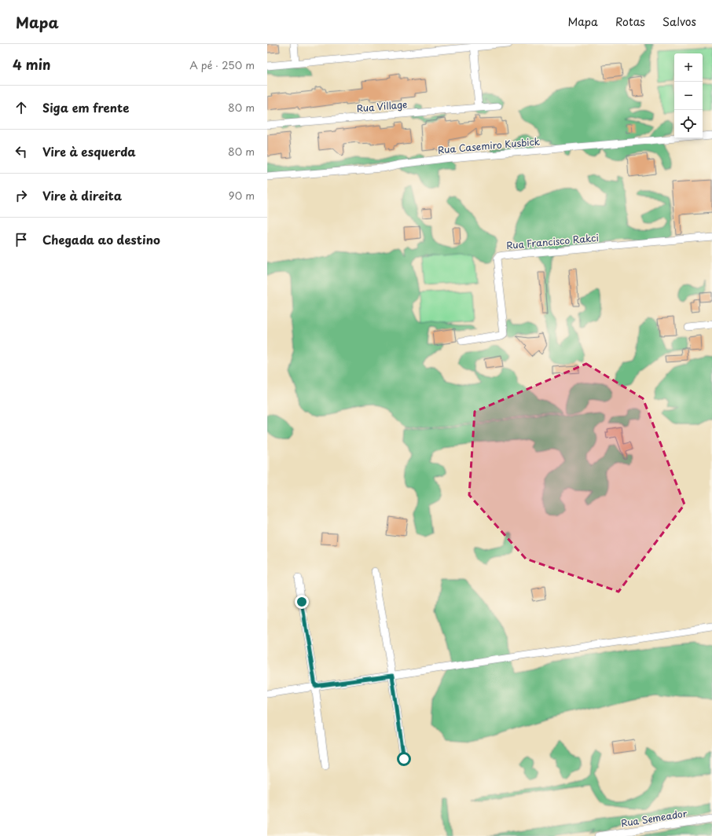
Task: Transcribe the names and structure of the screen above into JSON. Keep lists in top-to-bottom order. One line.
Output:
{"streets":{"street":["Rua Village","Rua Casemiro Kusbick","Rua Francisco Rakci","Rua Semeador"]},"page":{"header":"Mapa","nav":["Mapa","Rotas","Salvos"],"heading":["4 min","A pé · 250 m"],"map_buttons":["+","−"],"list":[["Siga em frente","80 m"],["Vire à esquerda","80 m"],["Vire à direita","90 m"],"Chegada ao destino"]}}
